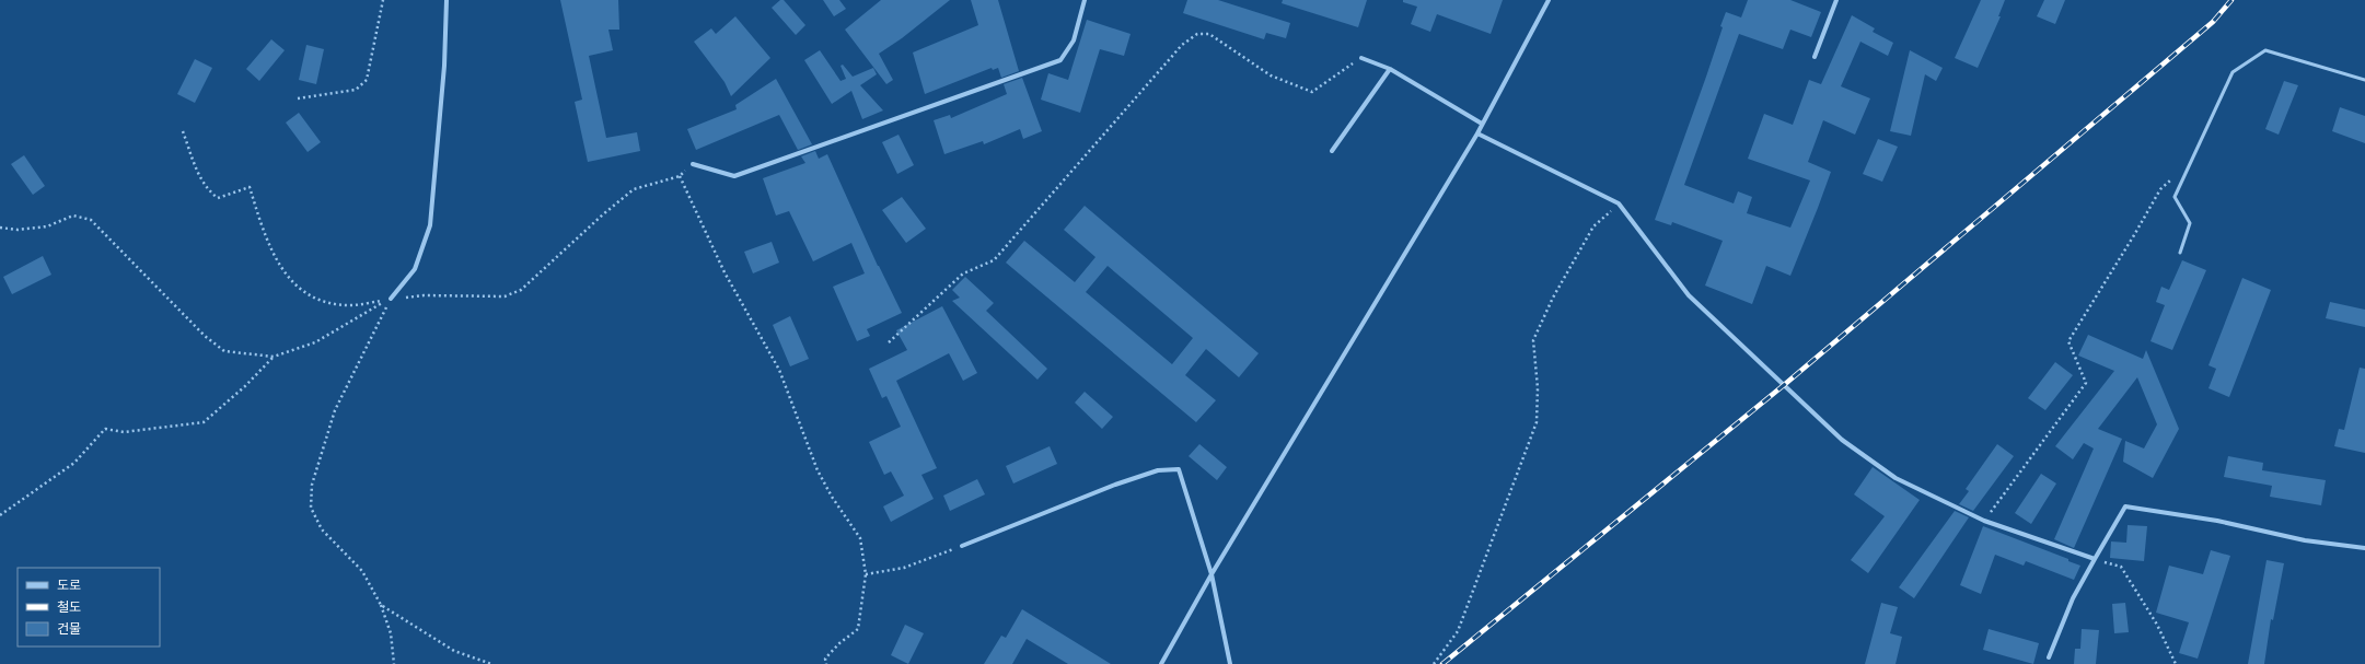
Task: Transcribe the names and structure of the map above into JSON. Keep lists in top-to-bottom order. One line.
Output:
{"legend":["도로","철도","건물"]}
